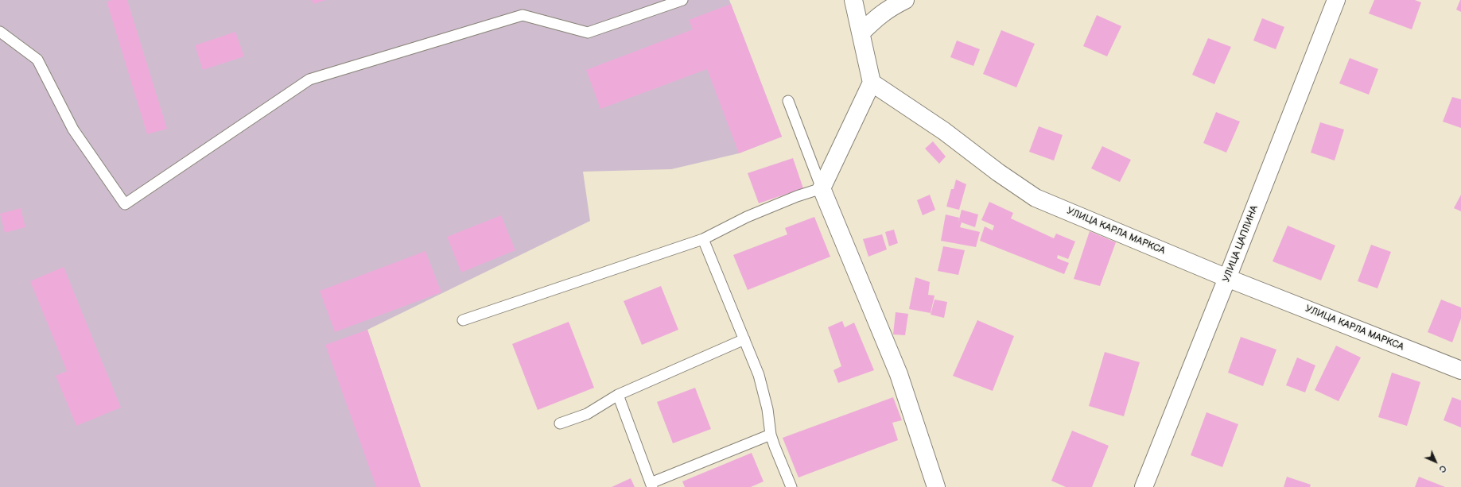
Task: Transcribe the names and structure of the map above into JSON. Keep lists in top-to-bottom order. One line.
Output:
{"streets":{"street":["УЛИЦА КАРЛА МАРКСА","УЛИЦА ЦАПЛИНА"]},"crossings":[["УЛИЦА КАРЛА МАРКСА","УЛИЦА ЦАПЛИНА"]],"north":"bottom right"}
